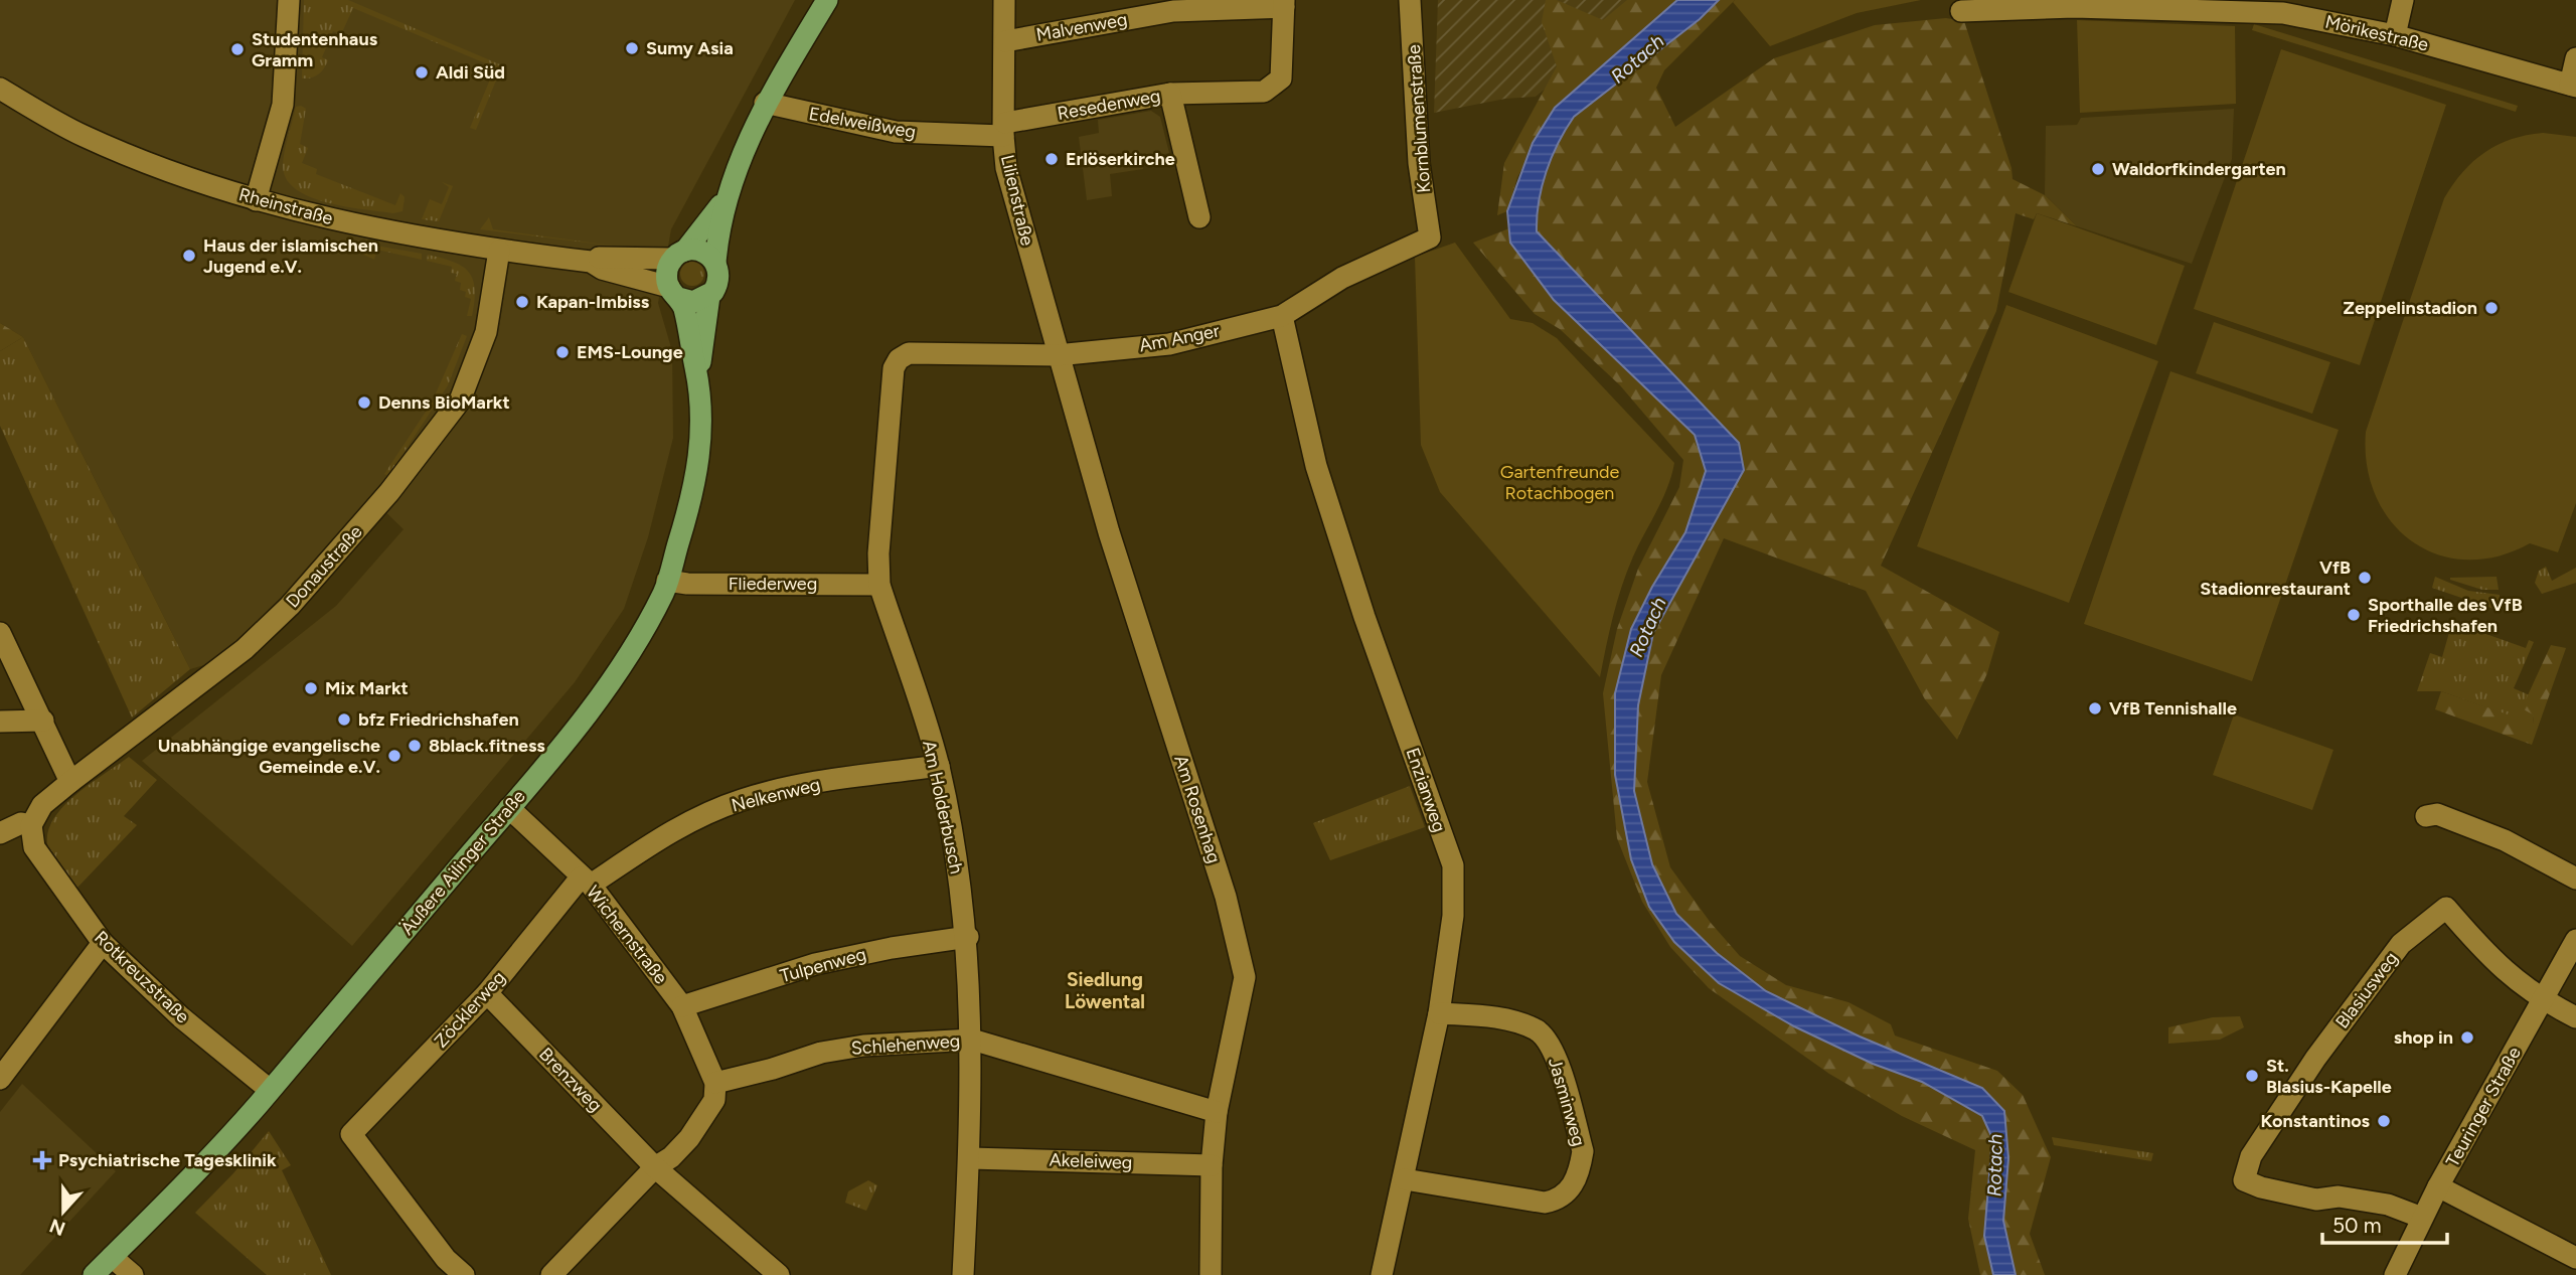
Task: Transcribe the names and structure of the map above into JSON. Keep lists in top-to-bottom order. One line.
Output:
{"streets":{"main road":["Äußere Ailinger Straße"],"street":["Malvenweg","Mörikestraße","Resedenweg","Kornblumenstraße","Edelweißweg","Lilienstraße","Rheinstraße","Am Anger","Donaustraße","Fliederweg","Enzianweg","Nelkenweg","Am Holderbusch","Am Rosenhag","Wichernstraße","Tulpenweg","Rotkreuzstraße","Blasiusweg","Zöcklerweg","Schlehenweg","Brenzweg","Jasminweg","Teuringer Straße","Akeleiweg"]},"crossings":[["Malvenweg","Lilienstraße"],["Resedenweg","Edelweißweg"],["Resedenweg","Lilienstraße"],["Kornblumenstraße","Am Anger"],["Edelweißweg","Lilienstraße"],["Lilienstraße","Am Anger"],["Lilienstraße","Am Rosenhag"],["Rheinstraße","Donaustraße"],["Am Anger","Enzianweg"],["Am Anger","Am Holderbusch"],["Am Anger","Am Rosenhag"],["Donaustraße","Rotkreuzstraße"],["Fliederweg","Am Holderbusch"],["Fliederweg","Äußere Ailinger Straße"],["Enzianweg","Jasminweg"],["Nelkenweg","Am Holderbusch"],["Nelkenweg","Wichernstraße"],["Nelkenweg","Zöcklerweg"],["Am Holderbusch","Tulpenweg"],["Am Holderbusch","Schlehenweg"],["Am Holderbusch","Akeleiweg"],["Am Rosenhag","Schlehenweg"],["Am Rosenhag","Akeleiweg"],["Äußere Ailinger Straße","Wichernstraße"],["Äußere Ailinger Straße","Rotkreuzstraße"],["Wichernstraße","Tulpenweg"],["Wichernstraße","Zöcklerweg"],["Wichernstraße","Schlehenweg"],["Blasiusweg","Teuringer Straße"],["Zöcklerweg","Brenzweg"]],"districts":["Siedlung Löwental"],"water":["Rotach"],"parks":["Gartenfreunde Rotachbogen"],"places":{"other":["Sumy Asia","Studentenhaus Gramm","Aldi Süd","Erlöserkirche","Waldorfkindergarten","Haus der islamischen Jugend e.V.","Kapan-Imbiss","Zeppelinstadion","EMS-Lounge","Denns BioMarkt","VfB Stadionrestaurant","Sporthalle des VfB Friedrichshafen","Mix Markt","VfB Tennishalle","bfz Friedrichshafen","8black.fitness","Unabhängige evangelische Gemeinde e.V.","shop in","St. Blasius-Kapelle","Konstantinos"],"health":["Psychiatrische Tagesklinik"]},"scale_bar":"50 m","north":"bottom"}
